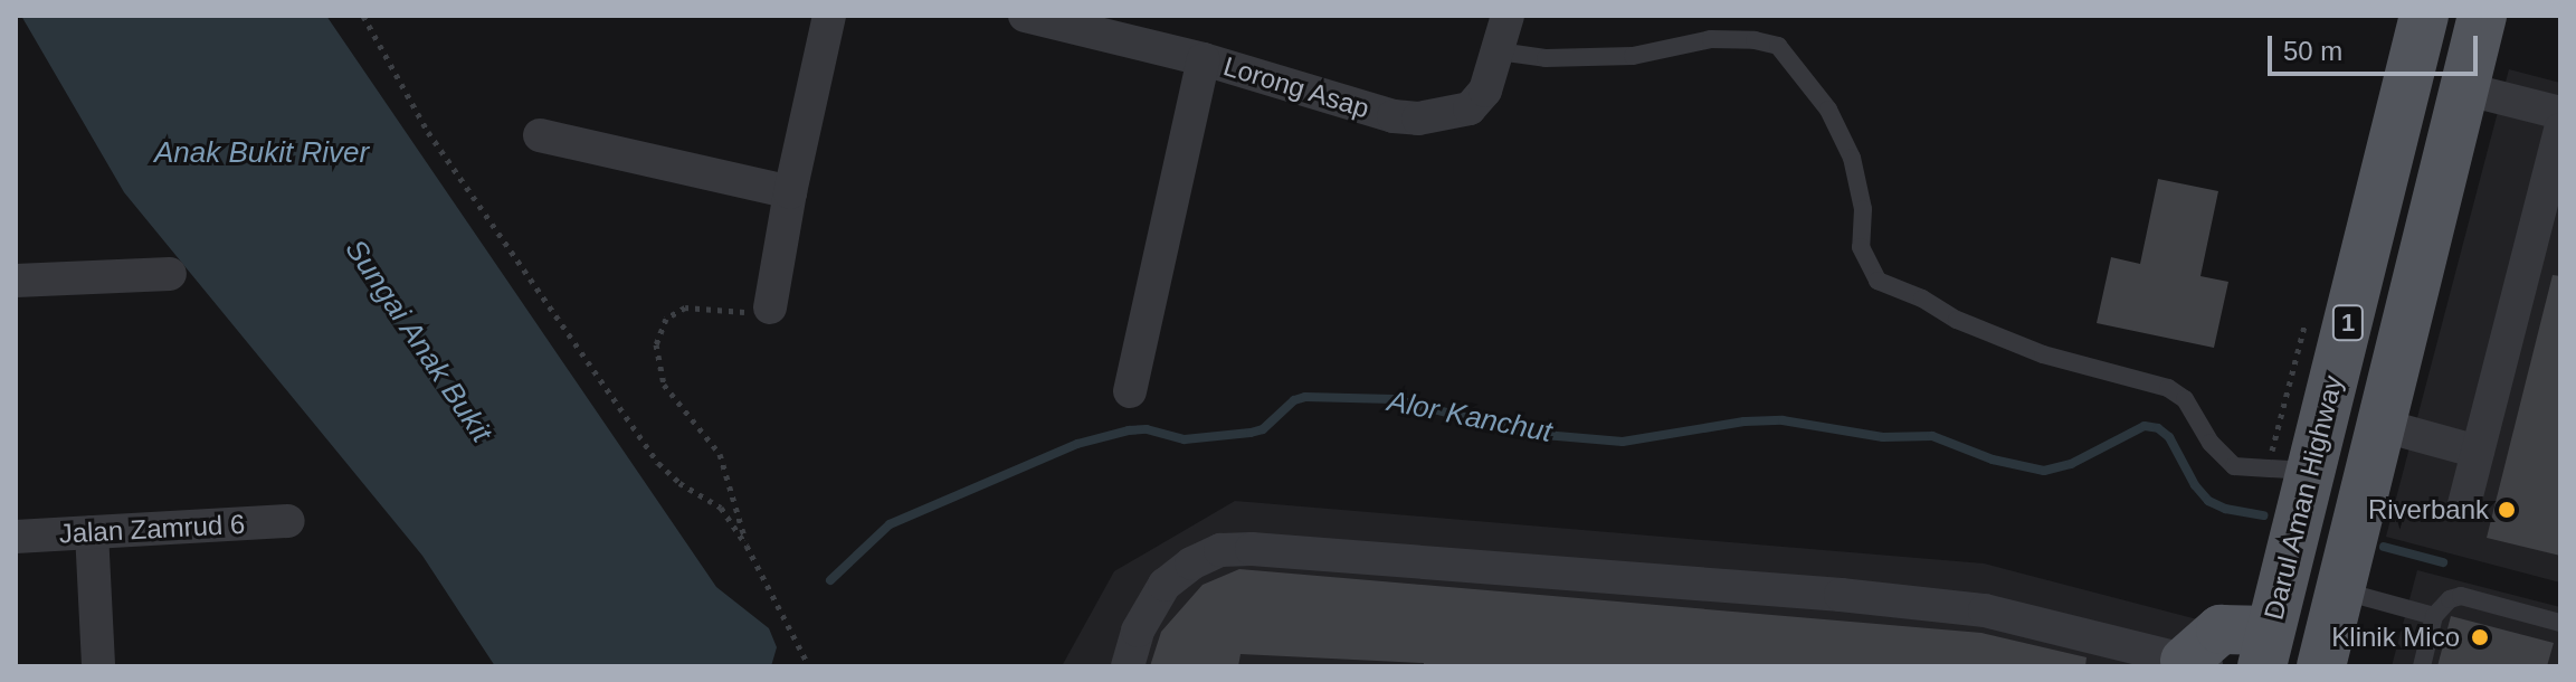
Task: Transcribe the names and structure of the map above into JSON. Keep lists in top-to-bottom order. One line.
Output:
{"streets":{"main road":["1","Darul Aman Highway"],"street":["Lorong Asap","Jalan Zamrud 6"]},"water":["Anak Bukit River","Sungai Anak Bukit","Alor Kanchut"],"places":["Riverbank","Klinik Mico"],"scale_bar":"50 m"}
